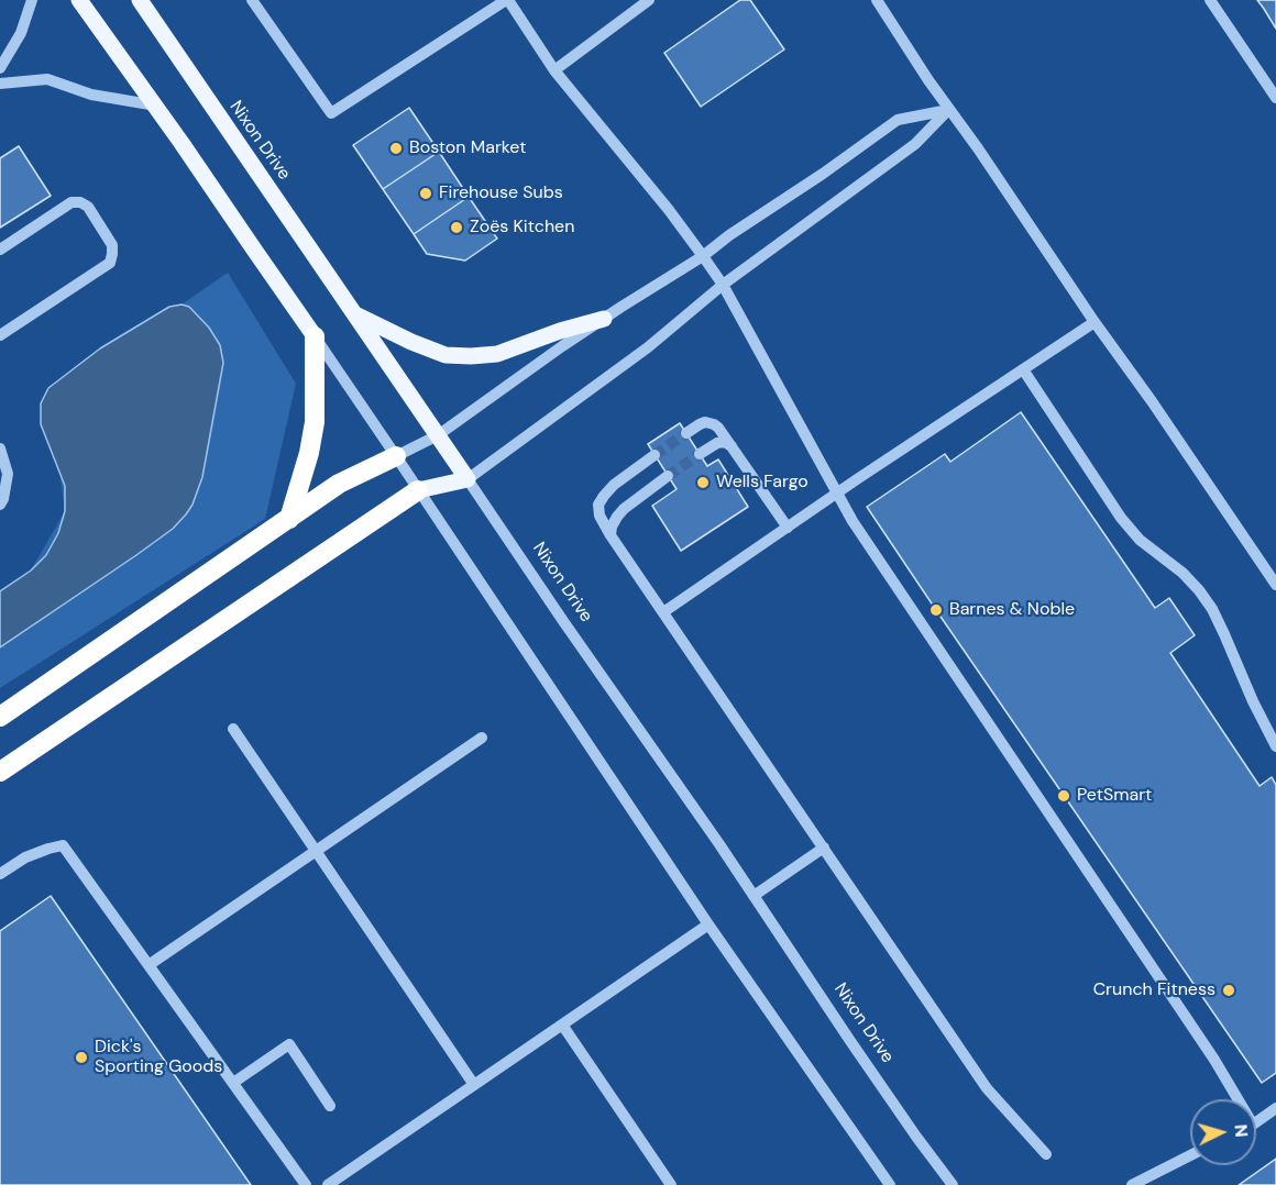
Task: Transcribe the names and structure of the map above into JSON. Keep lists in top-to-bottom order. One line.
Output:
{"streets":{"main road":["Nixon Drive"]},"places":["Boston Market","Firehouse Subs","Zoës Kitchen","Wells Fargo","Barnes & Noble","PetSmart","Crunch Fitness","Dick's Sporting Goods"],"north":"right"}
